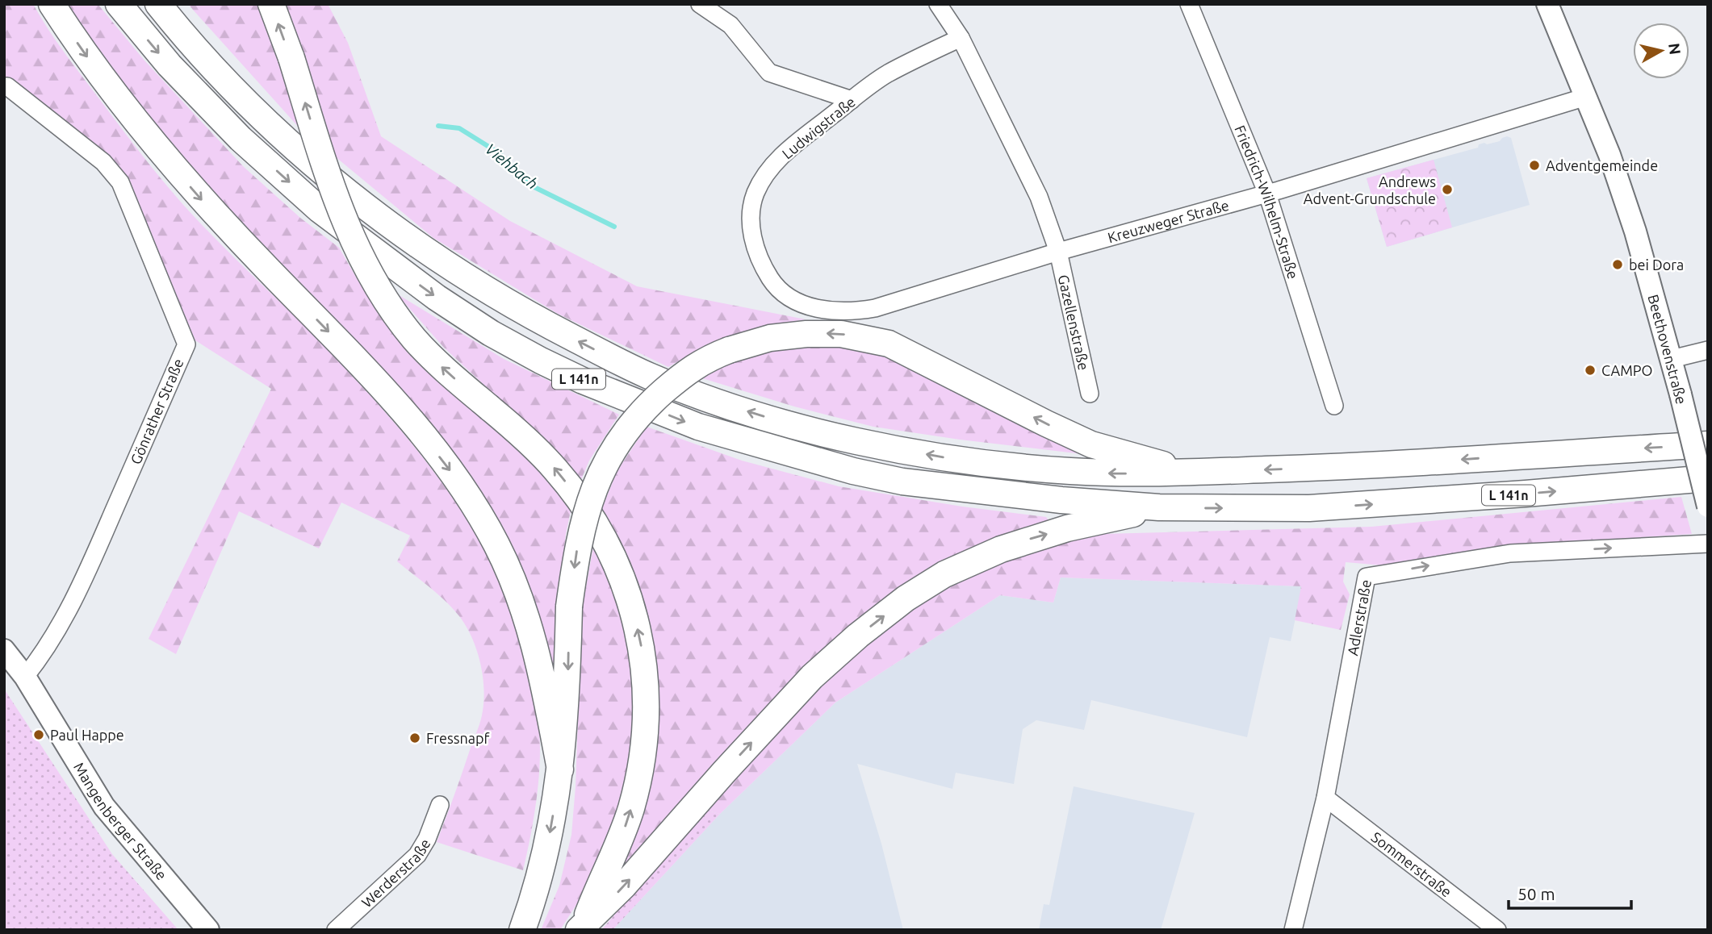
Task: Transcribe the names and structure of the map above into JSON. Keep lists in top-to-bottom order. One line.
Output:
{"streets":{"highway":["L 141n"],"main road":["Beethovenstraße","Mangenberger Straße"],"street":["Ludwigstraße","Friedrich-Wilhelm-Straße","Kreuzweger Straße","Gazellenstraße","Gönrather Straße","Adlerstraße","Sommerstraße","Werderstraße"]},"crossings":[["Ludwigstraße","Kreuzweger Straße"],["Friedrich-Wilhelm-Straße","Kreuzweger Straße"],["Kreuzweger Straße","Gazellenstraße"],["Kreuzweger Straße","Beethovenstraße"],["Gönrather Straße","Mangenberger Straße"],["Adlerstraße","Sommerstraße"]],"one_way":["Adlerstraße"],"water":["Viehbach"],"places":["Adventgemeinde","Andrews Advent-Grundschule","bei Dora","CAMPO","Paul Happe","Fressnapf"],"scale_bar":"50 m","north":"right"}
